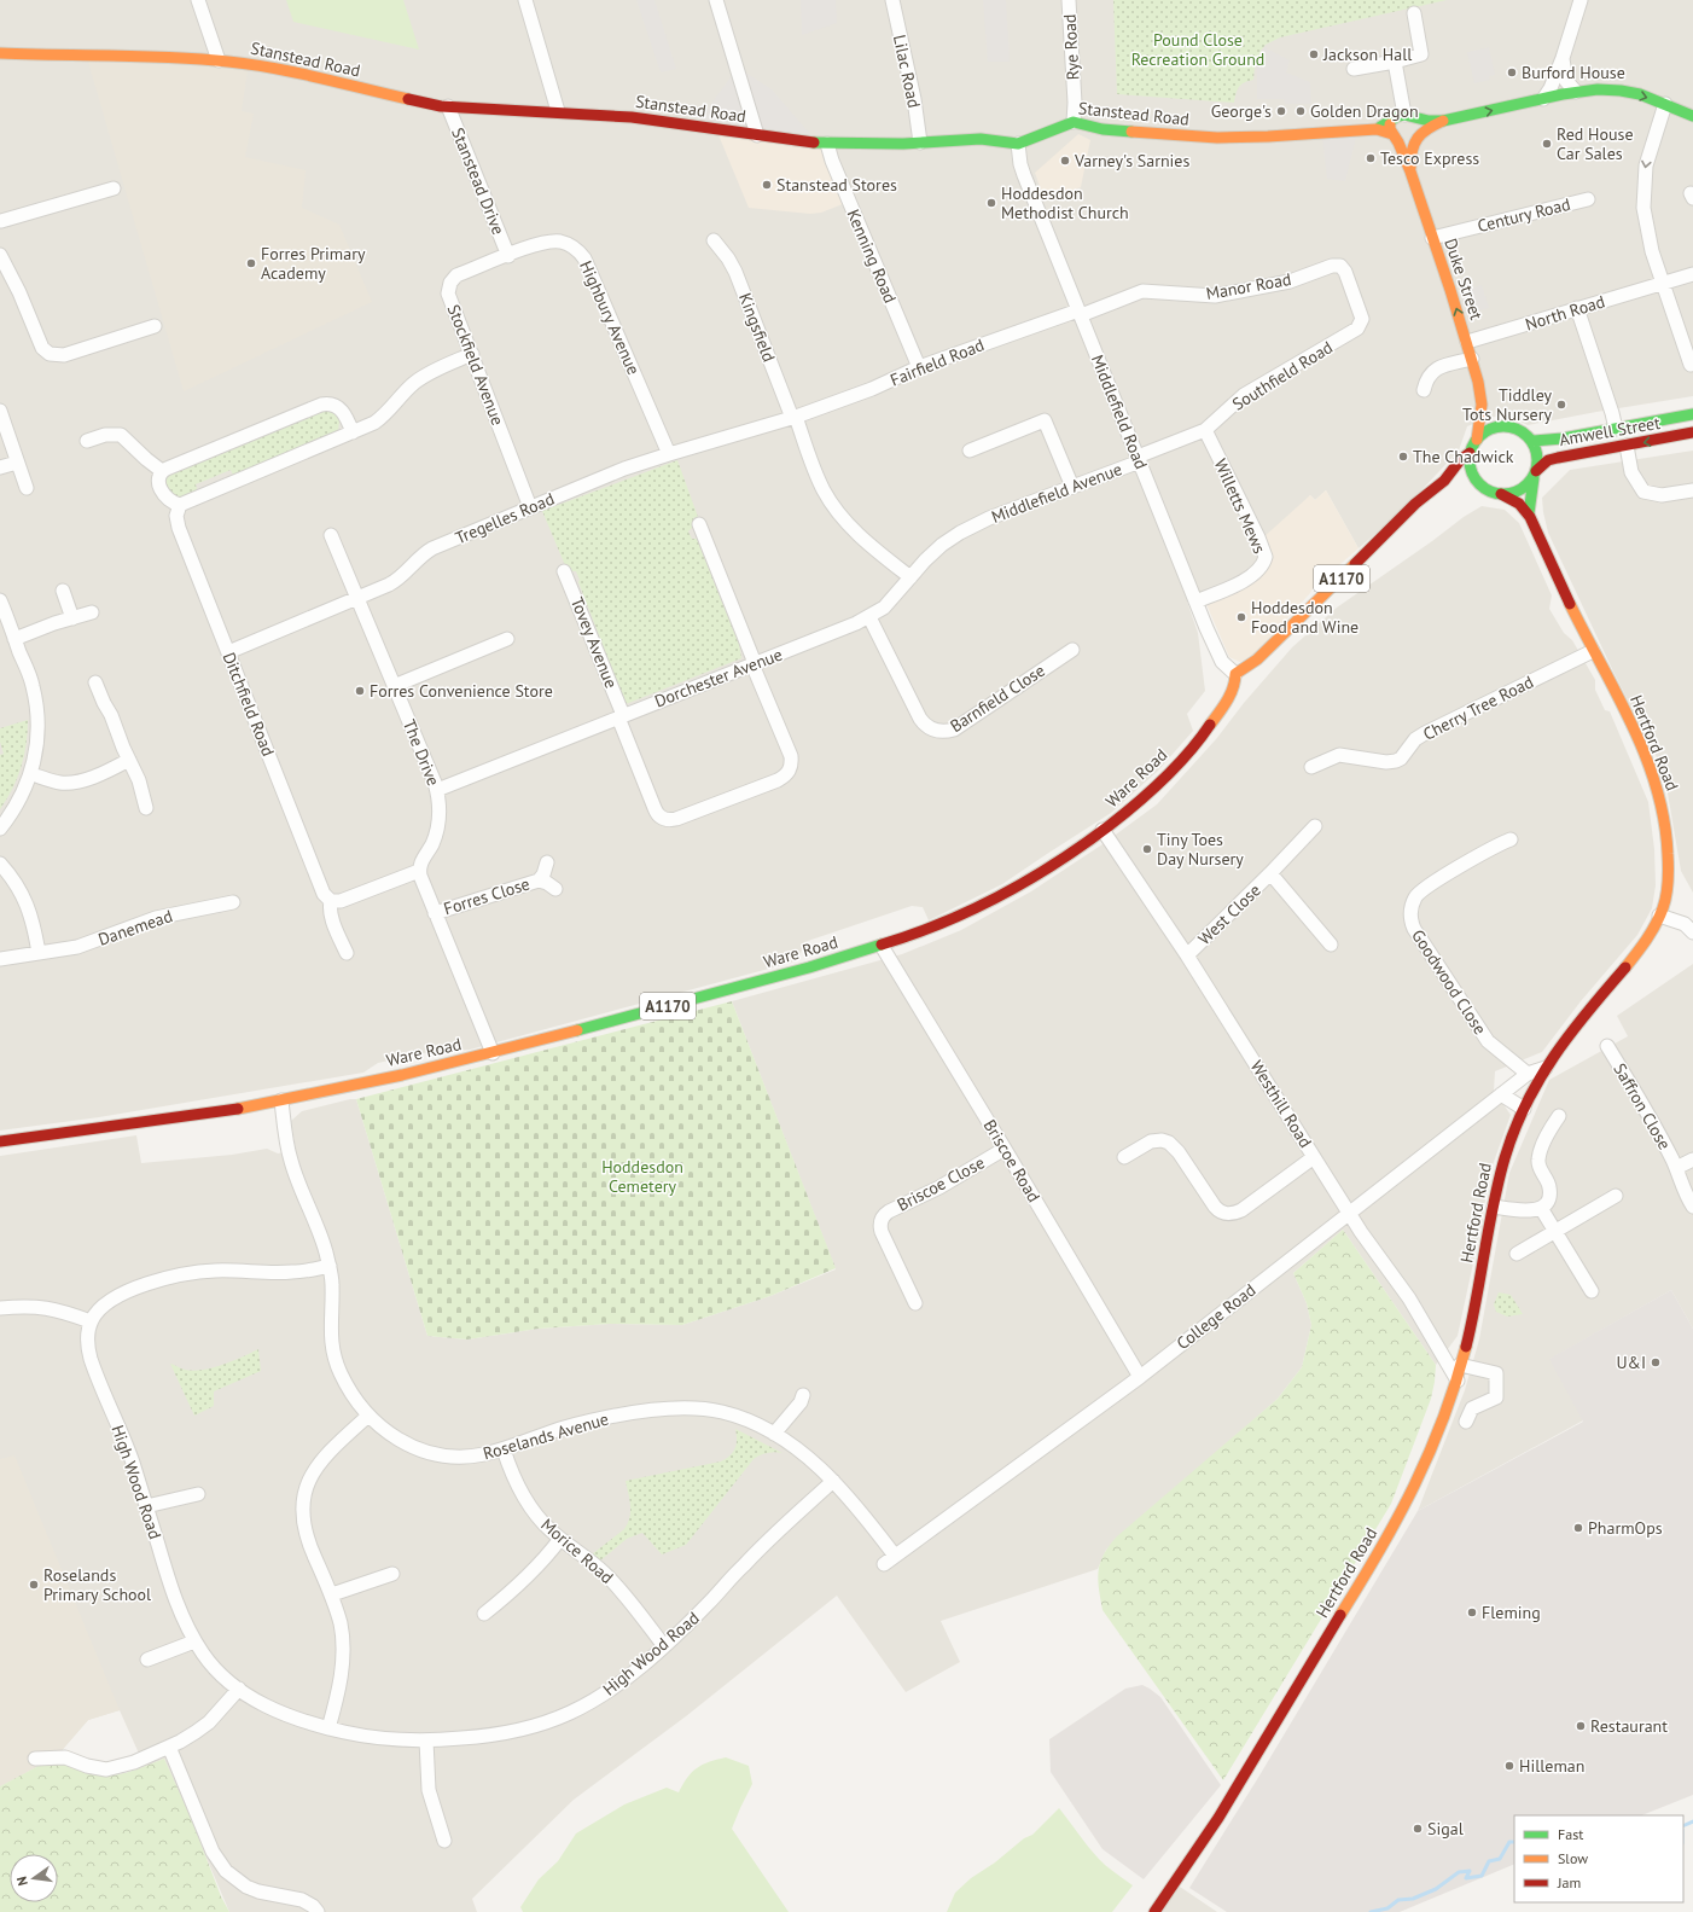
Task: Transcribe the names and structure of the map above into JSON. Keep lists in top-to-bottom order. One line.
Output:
{"streets":{"main road":["Stanstead Road","Duke Street","Amwell Street","A1170","Hertford Road","Ware Road"],"street":["Rye Road","Lilac Road","Stanstead Drive","Century Road","Kenning Road","Manor Road","North Road","Highbury Avenue","Kingsfield","Fairfield Road","Stockfield Avenue","Southfield Road","Middlefield Road","Middlefield Avenue","Willetts Mews","Tregelles Road","Tovey Avenue","Dorchester Avenue","Barnfield Close","Ditchfield Road","Cherry Tree Road","The Drive","Forres Close","West Close","Danemead","Goodwood Close","Westhill Road","Saffron Close","Briscoe Road","Briscoe Close","College Road","Roselands Avenue","High Wood Road","Morice Road"]},"crossings":[["Rye Road","Stanstead Road"],["Stanstead Road","Lilac Road"],["Stanstead Road","Stanstead Drive"],["Stanstead Road","Kenning Road"],["Stanstead Road","Middlefield Road"],["Stanstead Drive","Highbury Avenue"],["Stanstead Drive","Stockfield Avenue"],["Century Road","Duke Street"],["Kenning Road","Fairfield Road"],["Duke Street","North Road"],["Duke Street","Amwell Street"],["Duke Street","A1170"],["Duke Street","Hertford Road"],["Manor Road","Fairfield Road"],["Manor Road","Southfield Road"],["Manor Road","Middlefield Road"],["Highbury Avenue","Stockfield Avenue"],["Highbury Avenue","Tregelles Road"],["Kingsfield","Fairfield Road"],["Kingsfield","Tregelles Road"],["Kingsfield","Dorchester Avenue"],["Fairfield Road","Middlefield Road"],["Fairfield Road","Tregelles Road"],["Stockfield Avenue","Tregelles Road"],["Southfield Road","Middlefield Road"],["Southfield Road","Middlefield Avenue"],["Southfield Road","Willetts Mews"],["Middlefield Road","Middlefield Avenue"],["Middlefield Road","Willetts Mews"],["Middlefield Road","A1170"],["Middlefield Road","Ware Road"],["Amwell Street","A1170"],["Amwell Street","Hertford Road"],["Middlefield Avenue","Dorchester Avenue"],["Tregelles Road","Ditchfield Road"],["Tregelles Road","The Drive"],["A1170","Hertford Road"],["A1170","Ware Road"],["Tovey Avenue","Dorchester Avenue"],["Dorchester Avenue","Barnfield Close"],["Dorchester Avenue","The Drive"],["Cherry Tree Road","Hertford Road"],["Hertford Road","Westhill Road"],["Hertford Road","College Road"],["Ware Road","Westhill Road"],["Ware Road","Briscoe Road"],["Ware Road","Roselands Avenue"],["West Close","Westhill Road"],["Goodwood Close","College Road"],["Westhill Road","College Road"],["Briscoe Road","Briscoe Close"],["Briscoe Road","College Road"],["College Road","Roselands Avenue"],["Roselands Avenue","High Wood Road"],["Roselands Avenue","Morice Road"],["High Wood Road","Morice Road"]],"parks":["Pound Close Recreation Ground","Hoddesdon Cemetery"],"places":["Jackson Hall","Burford House","George's","Golden Dragon","Red House Car Sales","Tesco Express","Varney's Sarnies","Stanstead Stores","Hoddesdon Methodist Church","Forres Primary Academy","Tiddley Tots Nursery","The Chadwick","Hoddesdon Food and Wine","Forres Convenience Store","Tiny Toes Day Nursery","U&I","PharmOps","Roselands Primary School","Fleming","Restaurant","Hilleman","Sigal"],"legend":["Fast","Slow","Jam"],"north":"left"}
